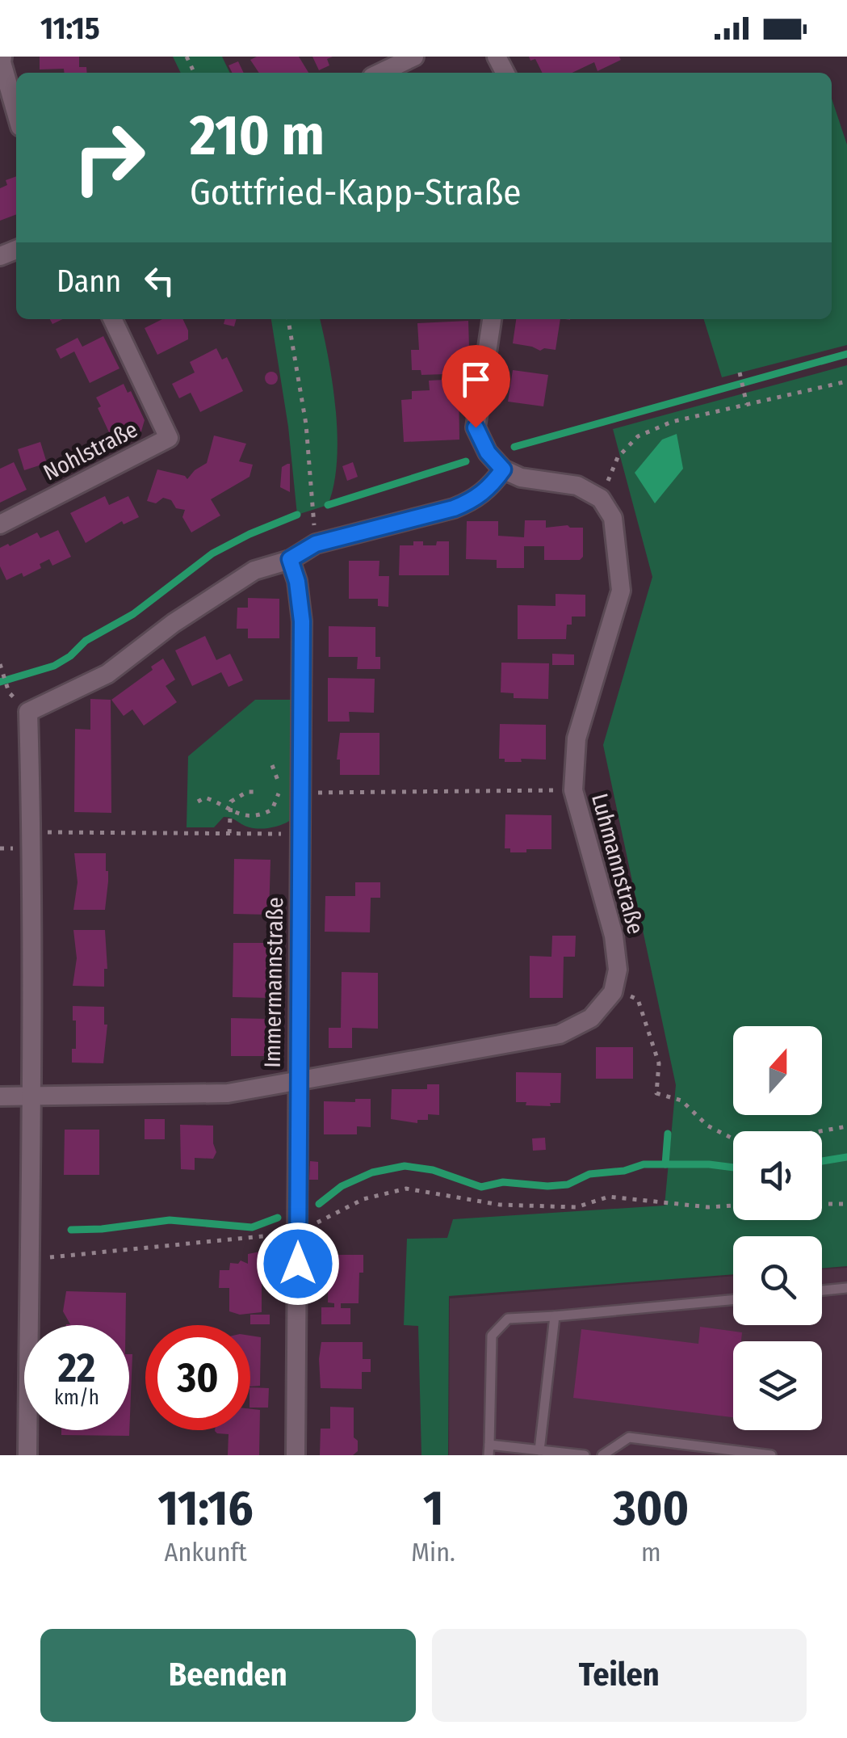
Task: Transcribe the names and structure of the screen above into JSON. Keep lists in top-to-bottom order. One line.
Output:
{"streets":{"street":["Nohlstraße","Luhmannstraße","Immermannstraße"]},"north":"top","page":{"status":"11:15","turn":["210 m","Gottfried-Kapp-Straße"],"then":"Dann","speed":"22 km/h","limit":"30","eta":["11:16","Ankunft","1","Min.","300","m"],"buttons":["Beenden","Teilen"]}}
